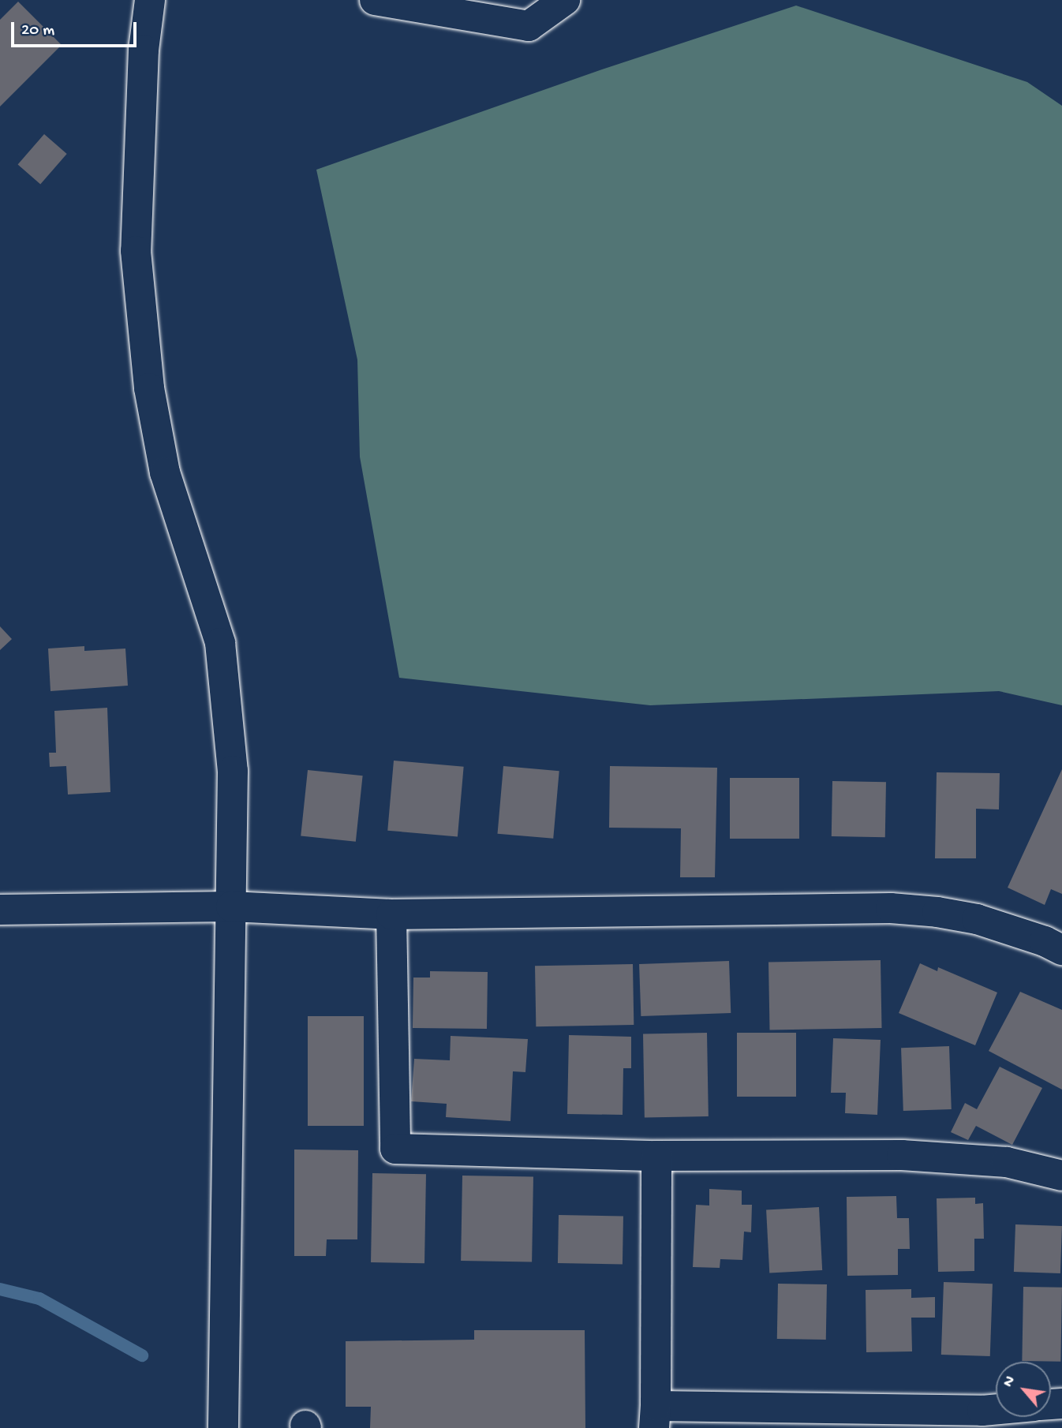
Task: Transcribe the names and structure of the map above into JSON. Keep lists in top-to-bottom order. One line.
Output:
{"scale_bar":"20 m","north":"top left"}
